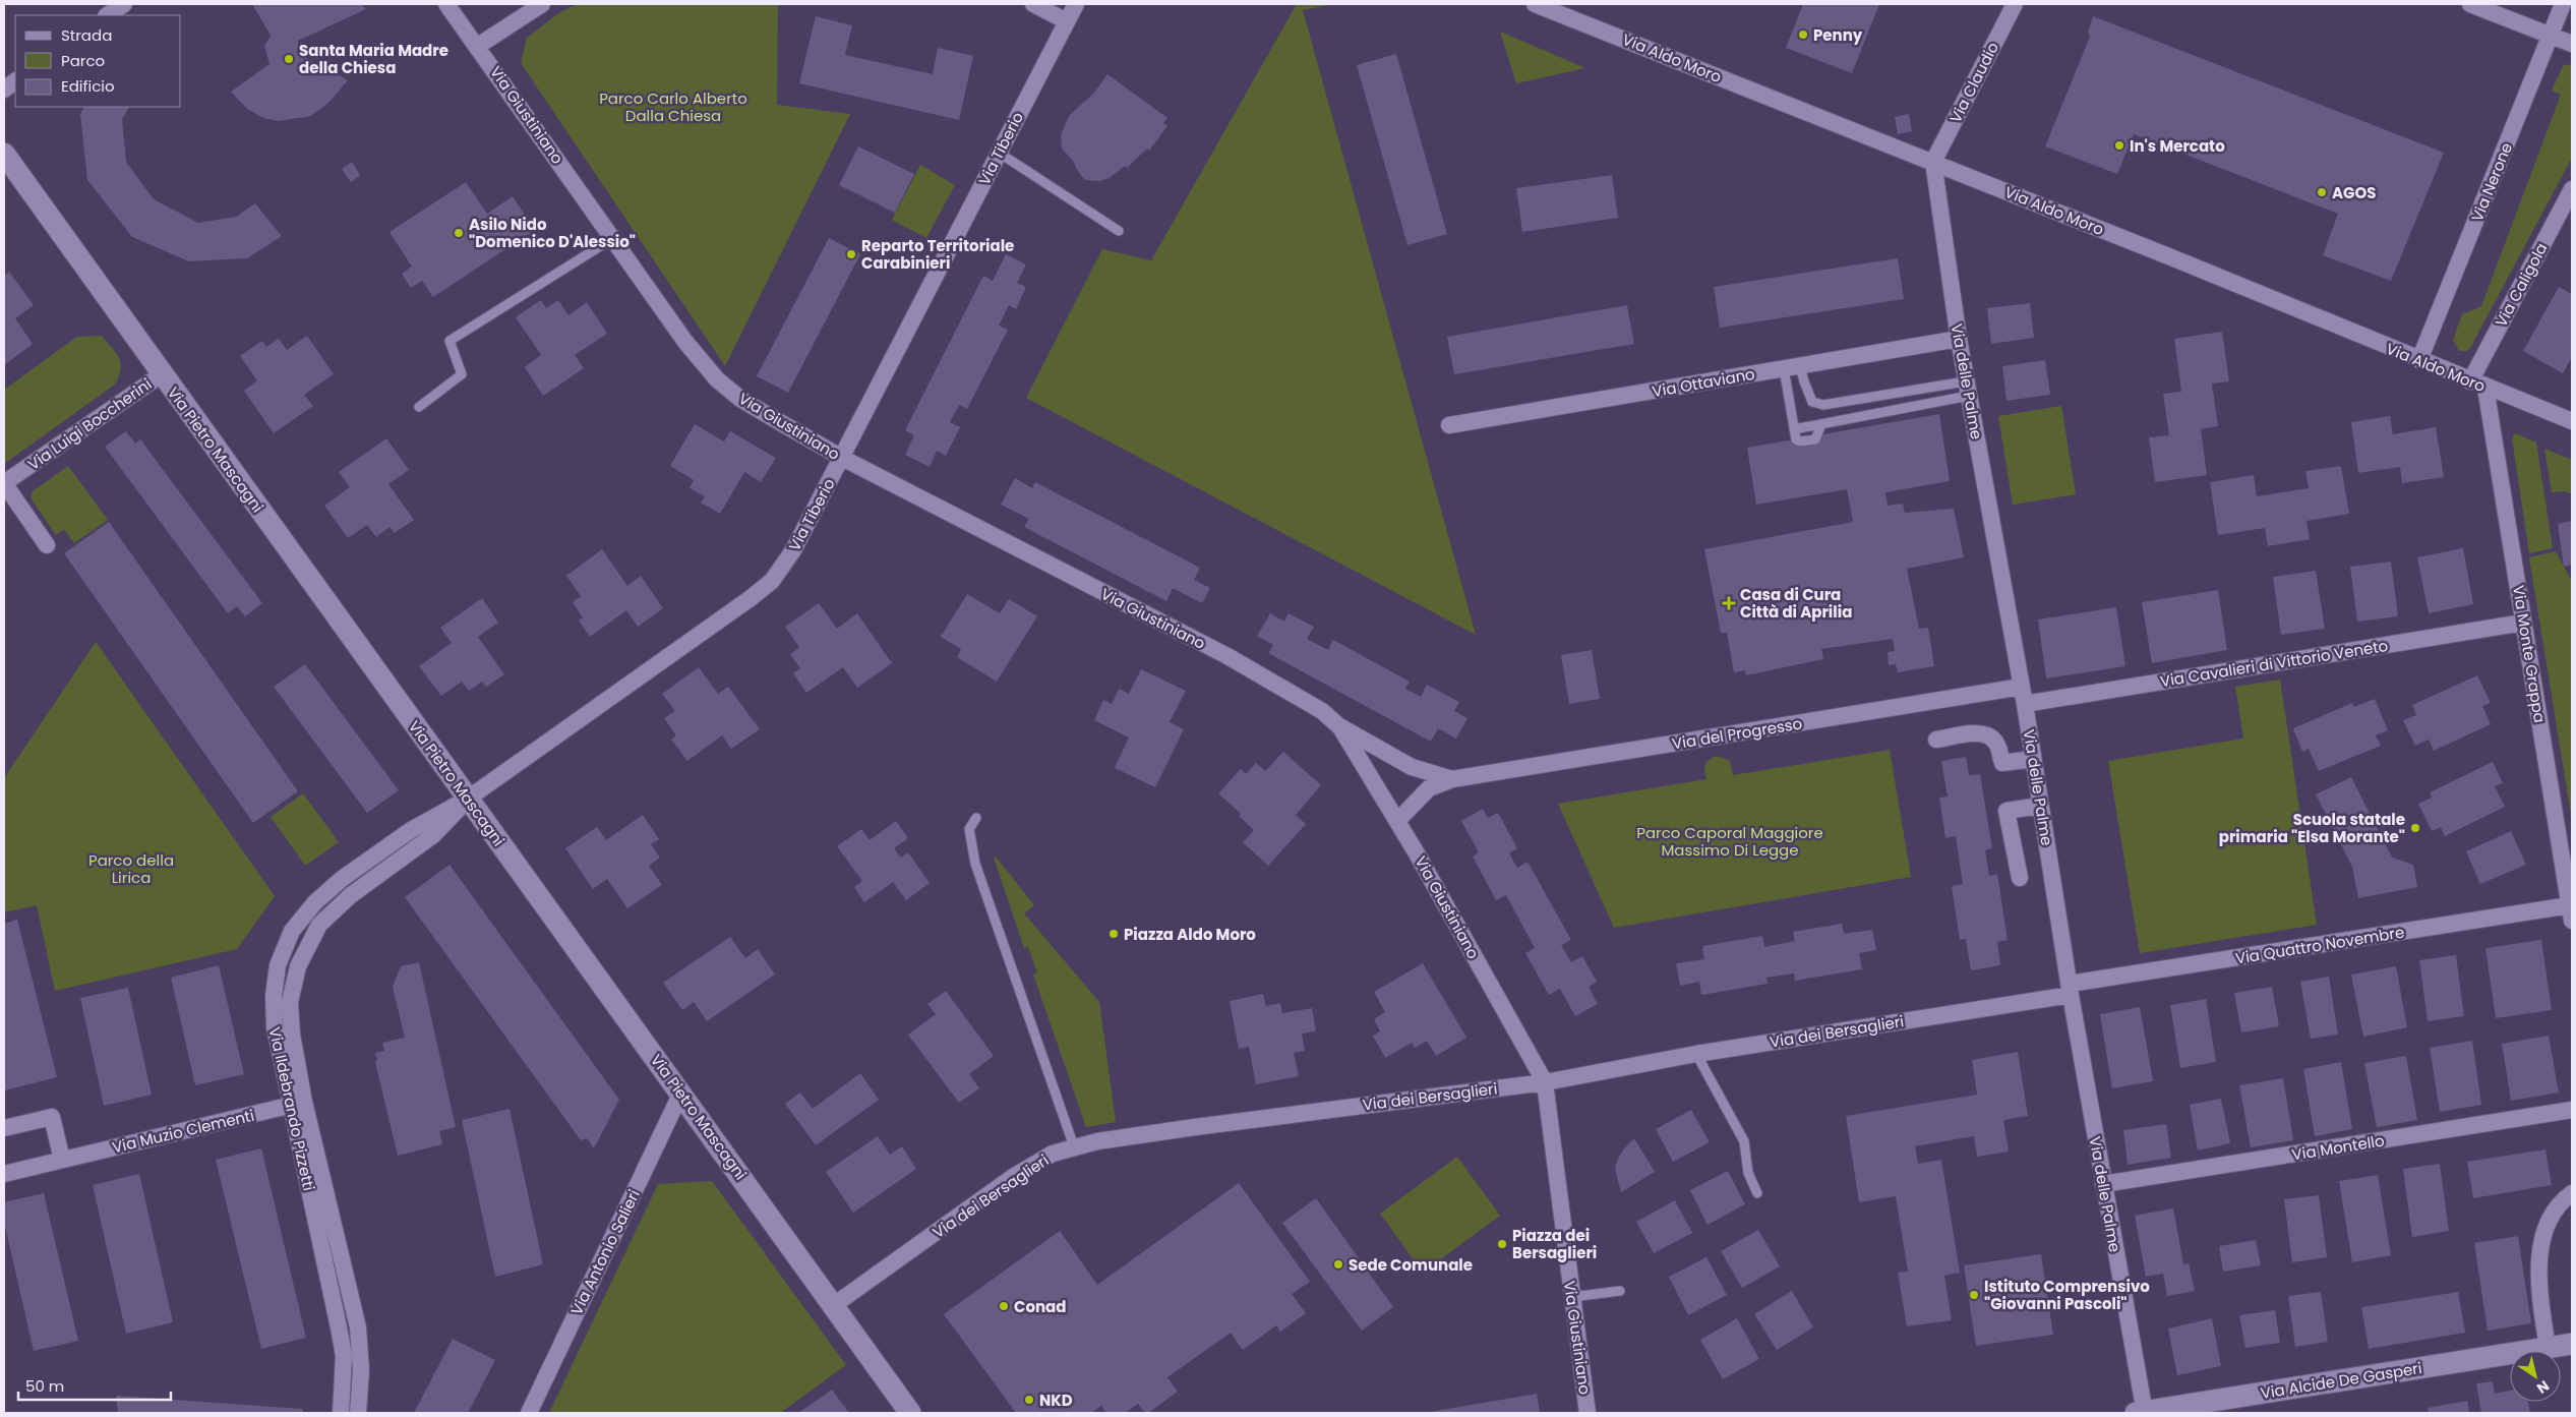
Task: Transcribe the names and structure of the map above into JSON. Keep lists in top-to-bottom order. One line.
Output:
{"streets":{"street":["Via Aldo Moro","Via Claudio","Via Giustiniano","Via Tiberio","Via Nerone","Via Caligola","Via delle Palme","Via Ottaviano","Via Luigi Boccherini","Via Pietro Mascagni","Via Monte Grappa","Via Cavalieri di Vittorio Veneto","Via del Progresso","Via Quattro Novembre","Via dei Bersaglieri","Via Ildebrando Pizzetti","Via Muzio Clementi","Via Montello","Via Antonio Salieri","Via Alcide De Gasperi"]},"crossings":[["Via Aldo Moro","Via Claudio"],["Via Aldo Moro","Via Nerone"],["Via Aldo Moro","Via Caligola"],["Via Aldo Moro","Via delle Palme"],["Via Aldo Moro","Via Monte Grappa"],["Via Claudio","Via delle Palme"],["Via Giustiniano","Via Tiberio"],["Via Giustiniano","Via del Progresso"],["Via Giustiniano","Via dei Bersaglieri"],["Via Tiberio","Via Pietro Mascagni"],["Via Tiberio","Via Ildebrando Pizzetti"],["Via Caligola","Via Monte Grappa"],["Via delle Palme","Via Ottaviano"],["Via delle Palme","Via Cavalieri di Vittorio Veneto"],["Via delle Palme","Via del Progresso"],["Via delle Palme","Via Quattro Novembre"],["Via delle Palme","Via dei Bersaglieri"],["Via delle Palme","Via Montello"],["Via delle Palme","Via Alcide De Gasperi"],["Via Luigi Boccherini","Via Pietro Mascagni"],["Via Pietro Mascagni","Via dei Bersaglieri"],["Via Pietro Mascagni","Via Ildebrando Pizzetti"],["Via Pietro Mascagni","Via Antonio Salieri"],["Via Monte Grappa","Via Cavalieri di Vittorio Veneto"],["Via Monte Grappa","Via Quattro Novembre"],["Via Quattro Novembre","Via dei Bersaglieri"],["Via Ildebrando Pizzetti","Via Muzio Clementi"]],"parks":["Parco Carlo Alberto Dalla Chiesa","Parco Caporal Maggiore Massimo Di Legge","Parco della Lirica"],"places":{"other":["Penny","Santa Maria Madre della Chiesa","In's Mercato","AGOS","Asilo Nido \"Domenico D'Alessio\"","Reparto Territoriale Carabinieri","Scuola statale primaria \"Elsa Morante\"","Piazza Aldo Moro","Piazza dei Bersaglieri","Sede Comunale","Istituto Comprensivo \"Giovanni Pascoli\"","Conad","NKD"],"health":["Casa di Cura Città di Aprilia"]},"legend":["Strada","Parco","Edificio"],"scale_bar":"50 m","north":"bottom right"}
